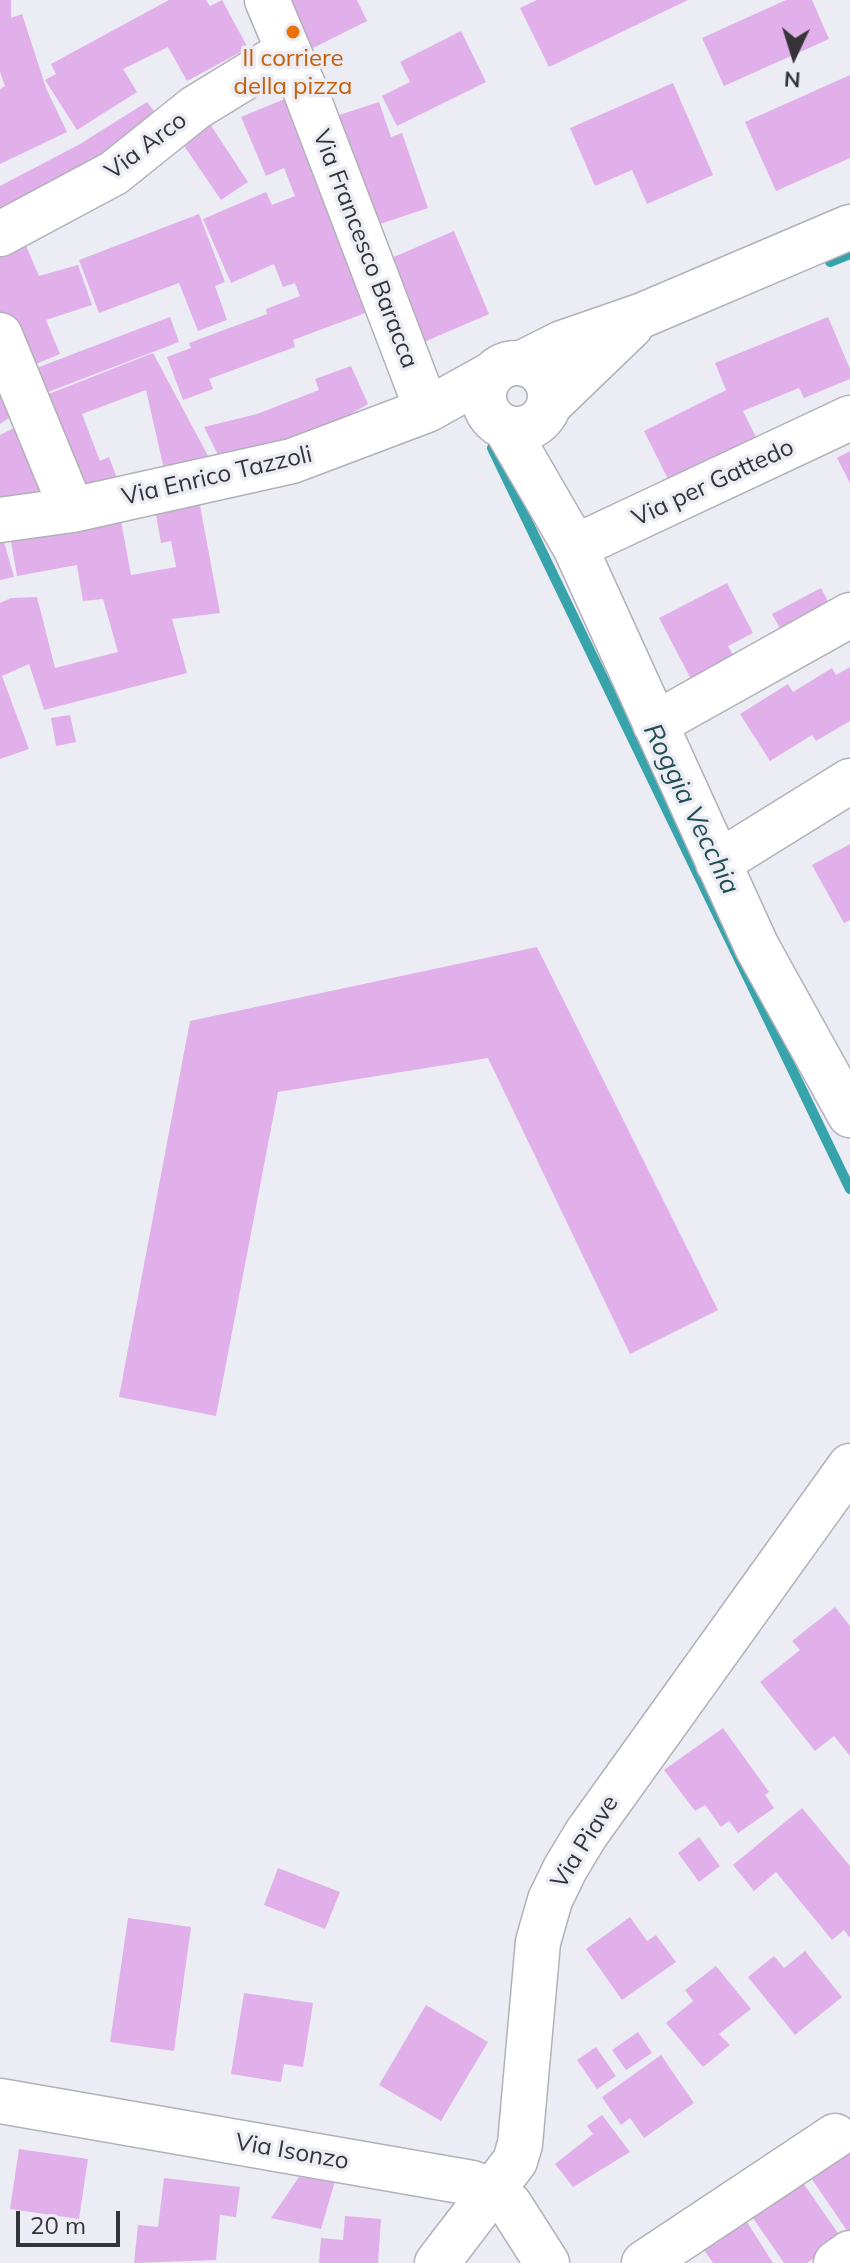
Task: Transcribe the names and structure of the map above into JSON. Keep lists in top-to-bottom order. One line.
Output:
{"streets":{"street":["Via Arco","Via Francesco Baracca","Via Enrico Tazzoli","Via per Gattedo","Via Piave","Via Isonzo"]},"crossings":[["Via Arco","Via Francesco Baracca"],["Via Francesco Baracca","Via Enrico Tazzoli"],["Via Piave","Via Isonzo"]],"water":["Roggia Vecchia"],"places":["Il corriere della pizza"],"scale_bar":"20 m","north":"bottom"}
